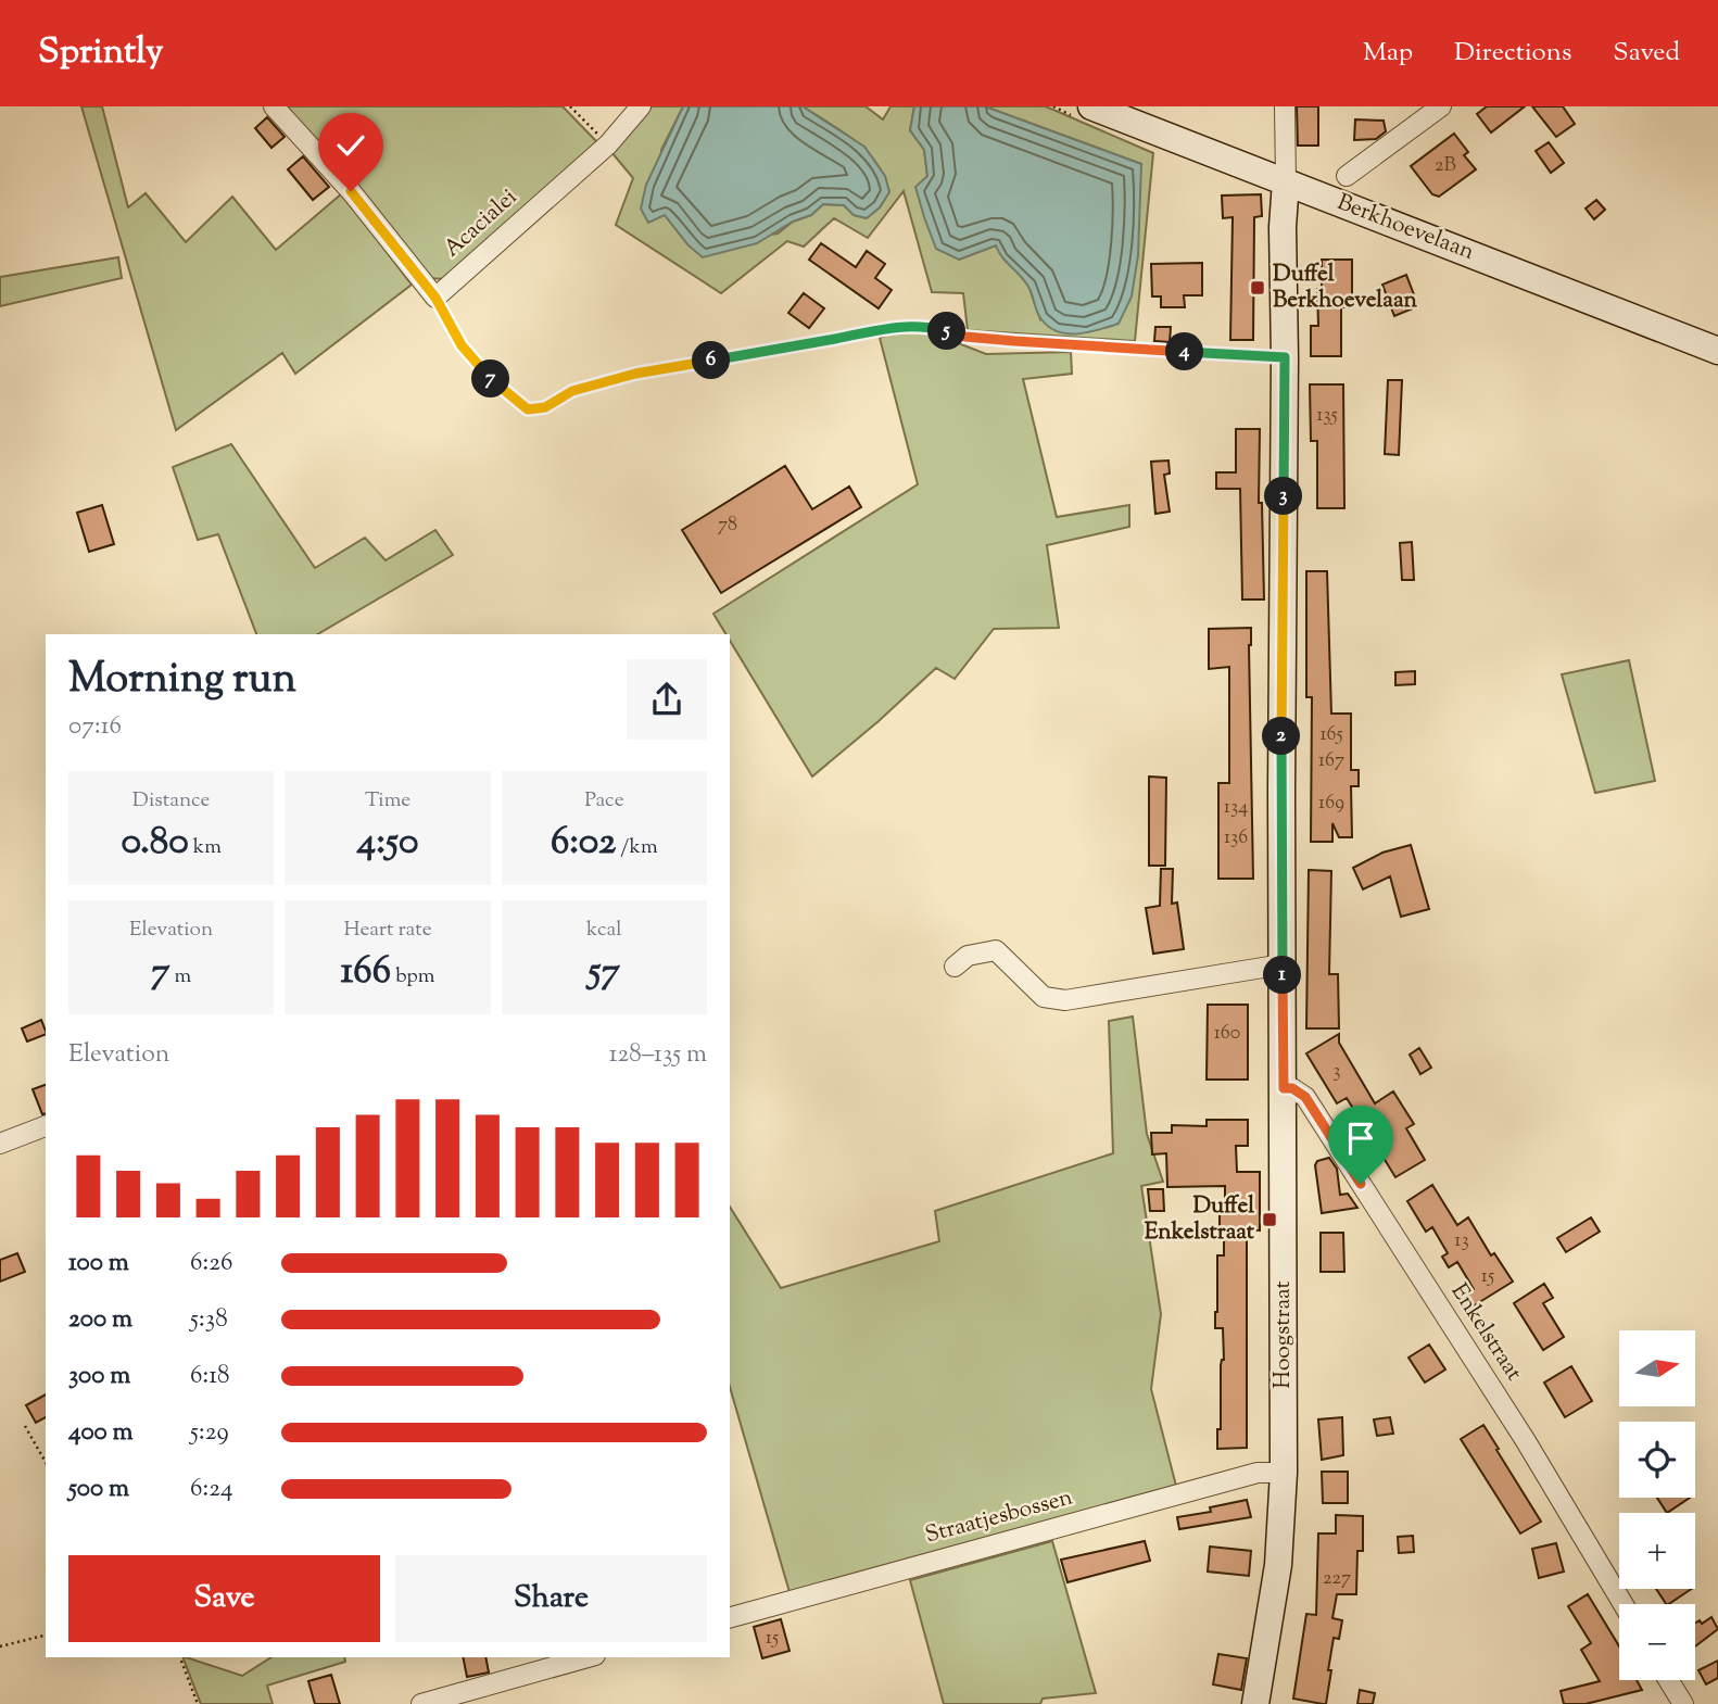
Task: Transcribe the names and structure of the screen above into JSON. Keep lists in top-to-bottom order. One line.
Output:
{"streets":{"street":["Acacialei","Berkhoevelaan","Enkelstraat","Hoogstraat","Straatjesbossen"]},"crossings":[["Berkhoevelaan","Hoogstraat"],["Enkelstraat","Hoogstraat"],["Hoogstraat","Straatjesbossen"]],"places":{"transit":["Duffel Berkhoevelaan","Duffel Enkelstraat"]},"house_numbers":["2B","135","78","165","167","169","134","136","160","3","13","15","227","15"],"north":"right","page":{"header":"Sprintly","nav":["Map","Directions","Saved"],"pins":["5","4","6","7","3","2","1"],"heading":["Morning run","07:16"],"stats":[["Distance","0.80 km"],["Time","4:50"],["Pace","6:02 /km"],["Elevation","7 m"],["Heart rate","166 bpm"],["kcal","57"]],"chart":["Elevation","128–135 m"],"list":[{"name":"100 m","note":"6:26"},{"name":"200 m","note":"5:38"},{"name":"300 m","note":"6:18"},{"name":"400 m","note":"5:29"},{"name":"500 m","note":"6:24"}],"map_buttons":["+","−"],"buttons":["Save","Share"]}}
